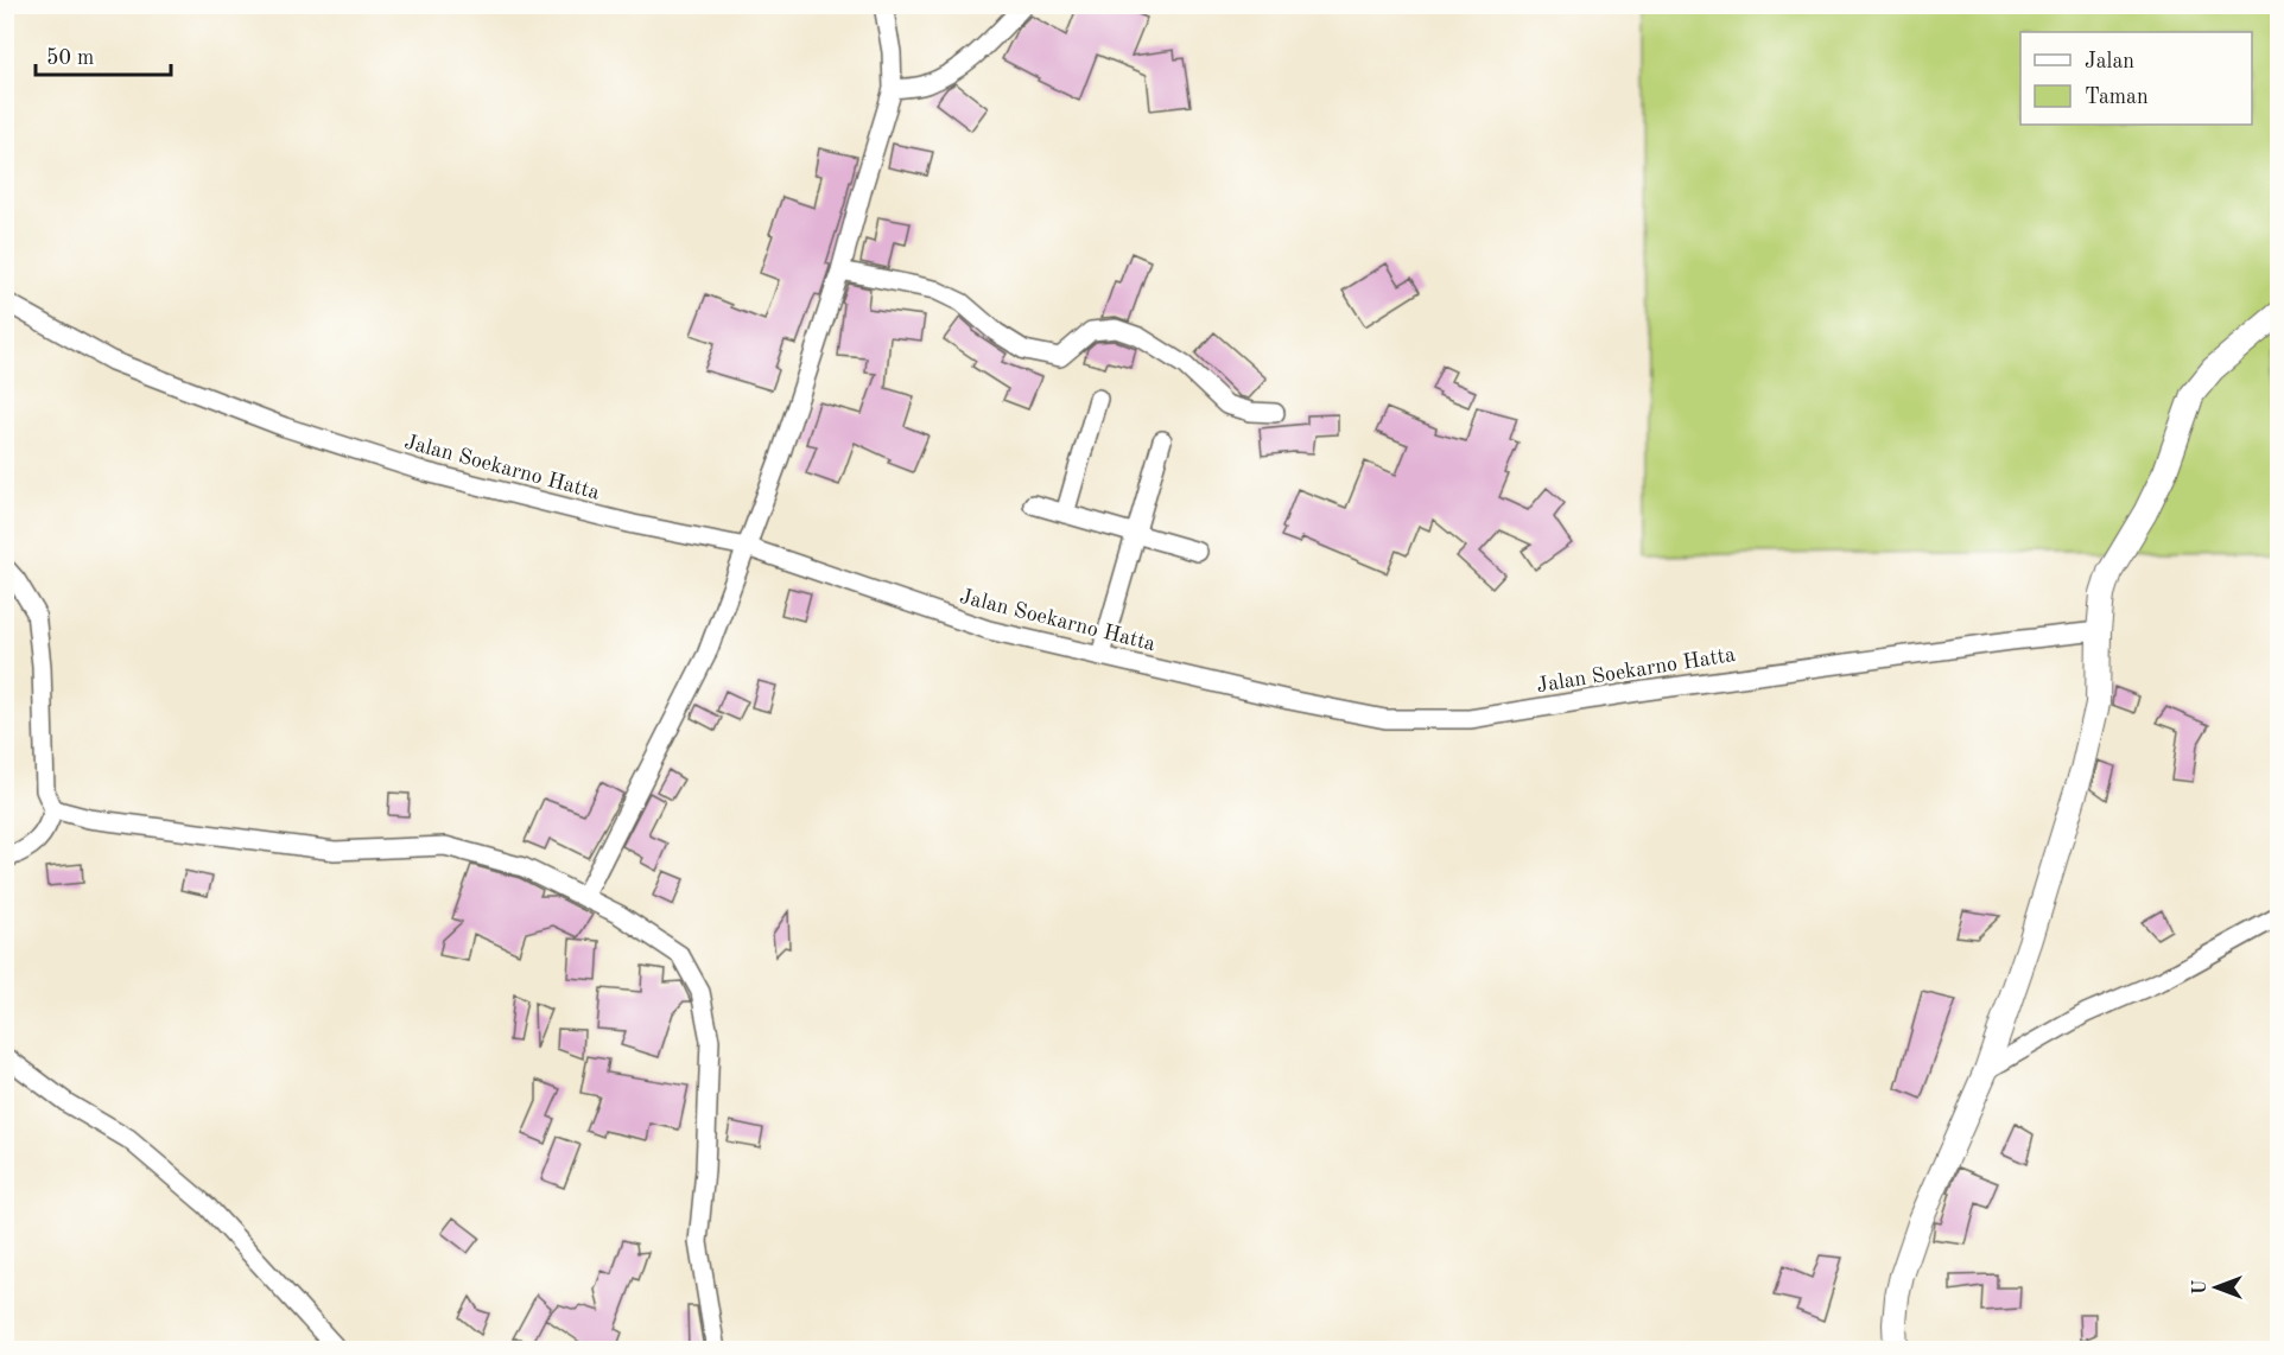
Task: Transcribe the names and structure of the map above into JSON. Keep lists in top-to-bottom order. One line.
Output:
{"streets":{"street":["Jalan Soekarno Hatta"]},"legend":["Jalan","Taman"],"scale_bar":"50 m","north":"left"}
